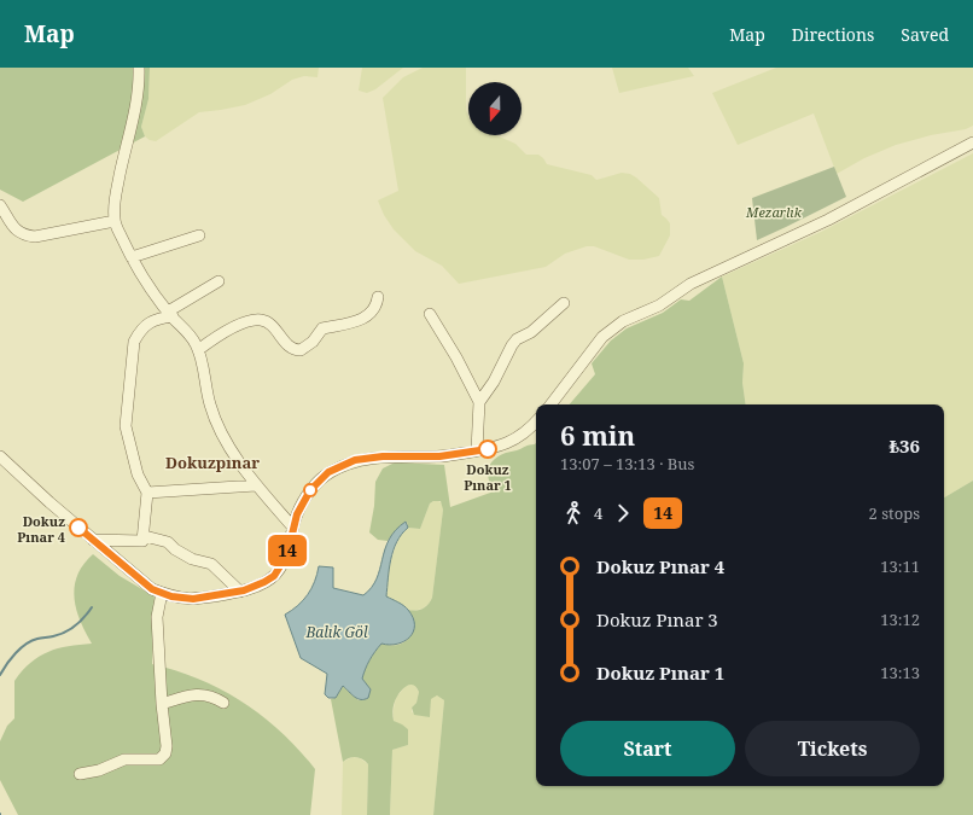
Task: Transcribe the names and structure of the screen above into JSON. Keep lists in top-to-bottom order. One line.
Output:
{"districts":["Dokuzpınar"],"water":["Balık Göl"],"parks":["Mezarlık"],"places":["Dokuz Pınar 1","Dokuz Pınar 4"],"lines":["bus line 14"],"north":"bottom","page":{"header":"Map","nav":["Map","Directions","Saved"],"on_map":"14","heading":["6 min","13:07 – 13:13 · Bus","₺36"],"legs":["4","14","2 stops"],"list":[{"name":"Dokuz Pınar 4","value":"13:11"},{"name":"Dokuz Pınar 3","value":"13:12"},{"name":"Dokuz Pınar 1","value":"13:13"}],"buttons":["Start","Tickets"]}}
